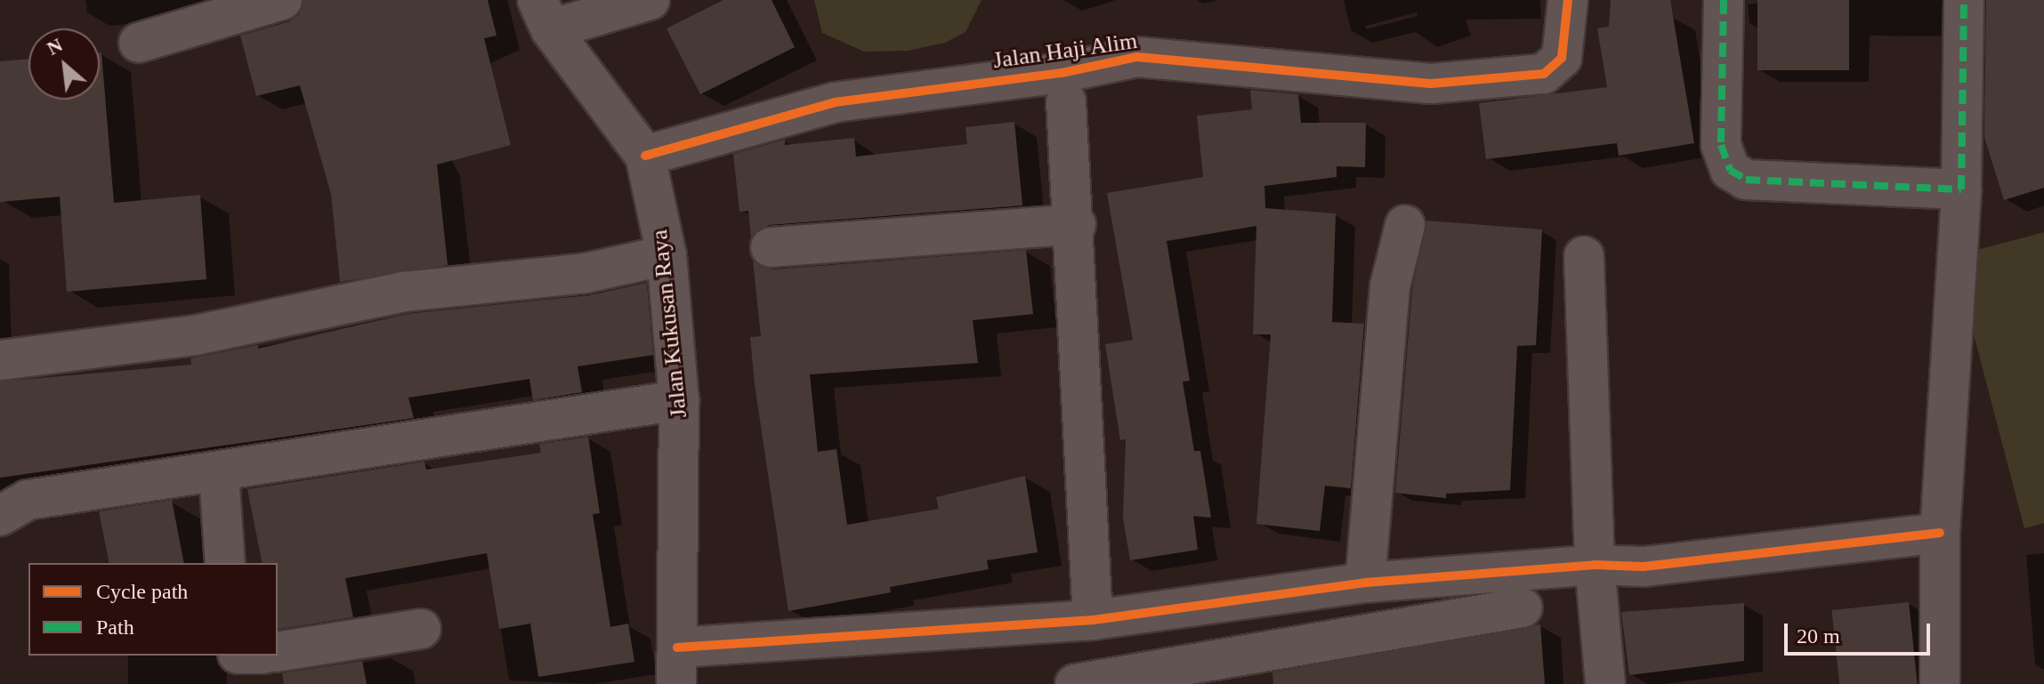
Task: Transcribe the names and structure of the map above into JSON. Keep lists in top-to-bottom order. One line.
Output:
{"streets":{"street":["Jalan Haji Alim","Jalan Kukusan Raya"]},"crossings":[["Jalan Haji Alim","Jalan Kukusan Raya"]],"legend":["Cycle path","Path"],"scale_bar":"20 m","north":"top left"}
